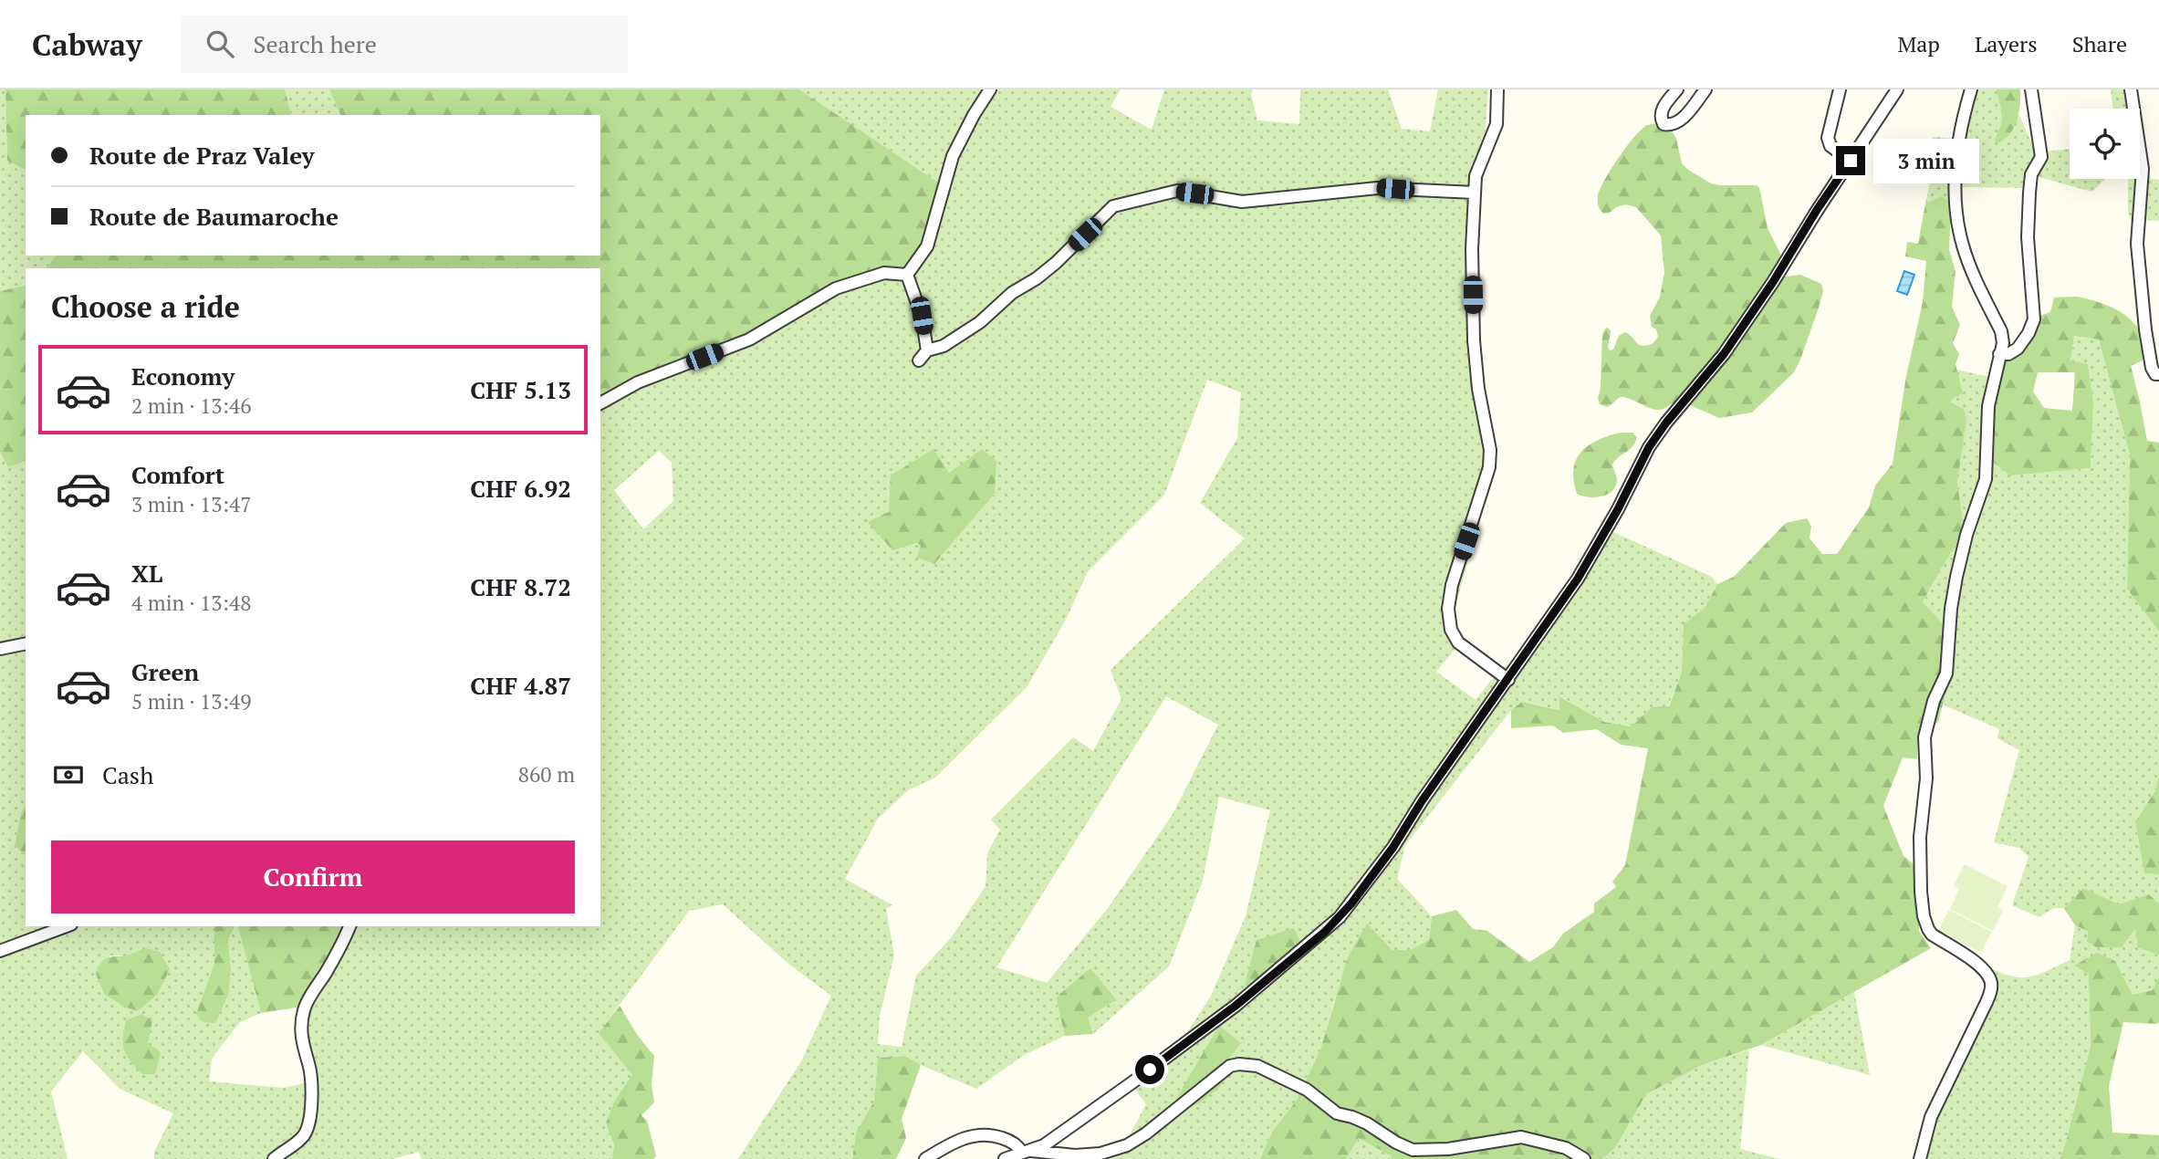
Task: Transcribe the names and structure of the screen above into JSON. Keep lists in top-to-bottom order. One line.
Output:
{"page":{"header":"Cabway","search":"Search here","nav":["Map","Layers","Share"],"banner":["Route de Praz Valey","Route de Baumaroche"],"bubble":"3 min","heading":"Choose a ride","list":[{"name":"Economy","note":"2 min · 13:46","value":"CHF 5.13"},{"name":"Comfort","note":"3 min · 13:47","value":"CHF 6.92"},{"name":"XL","note":"4 min · 13:48","value":"CHF 8.72"},{"name":"Green","note":"5 min · 13:49","value":"CHF 4.87"}],"pay":["Cash","860 m"],"buttons":"Confirm"}}
